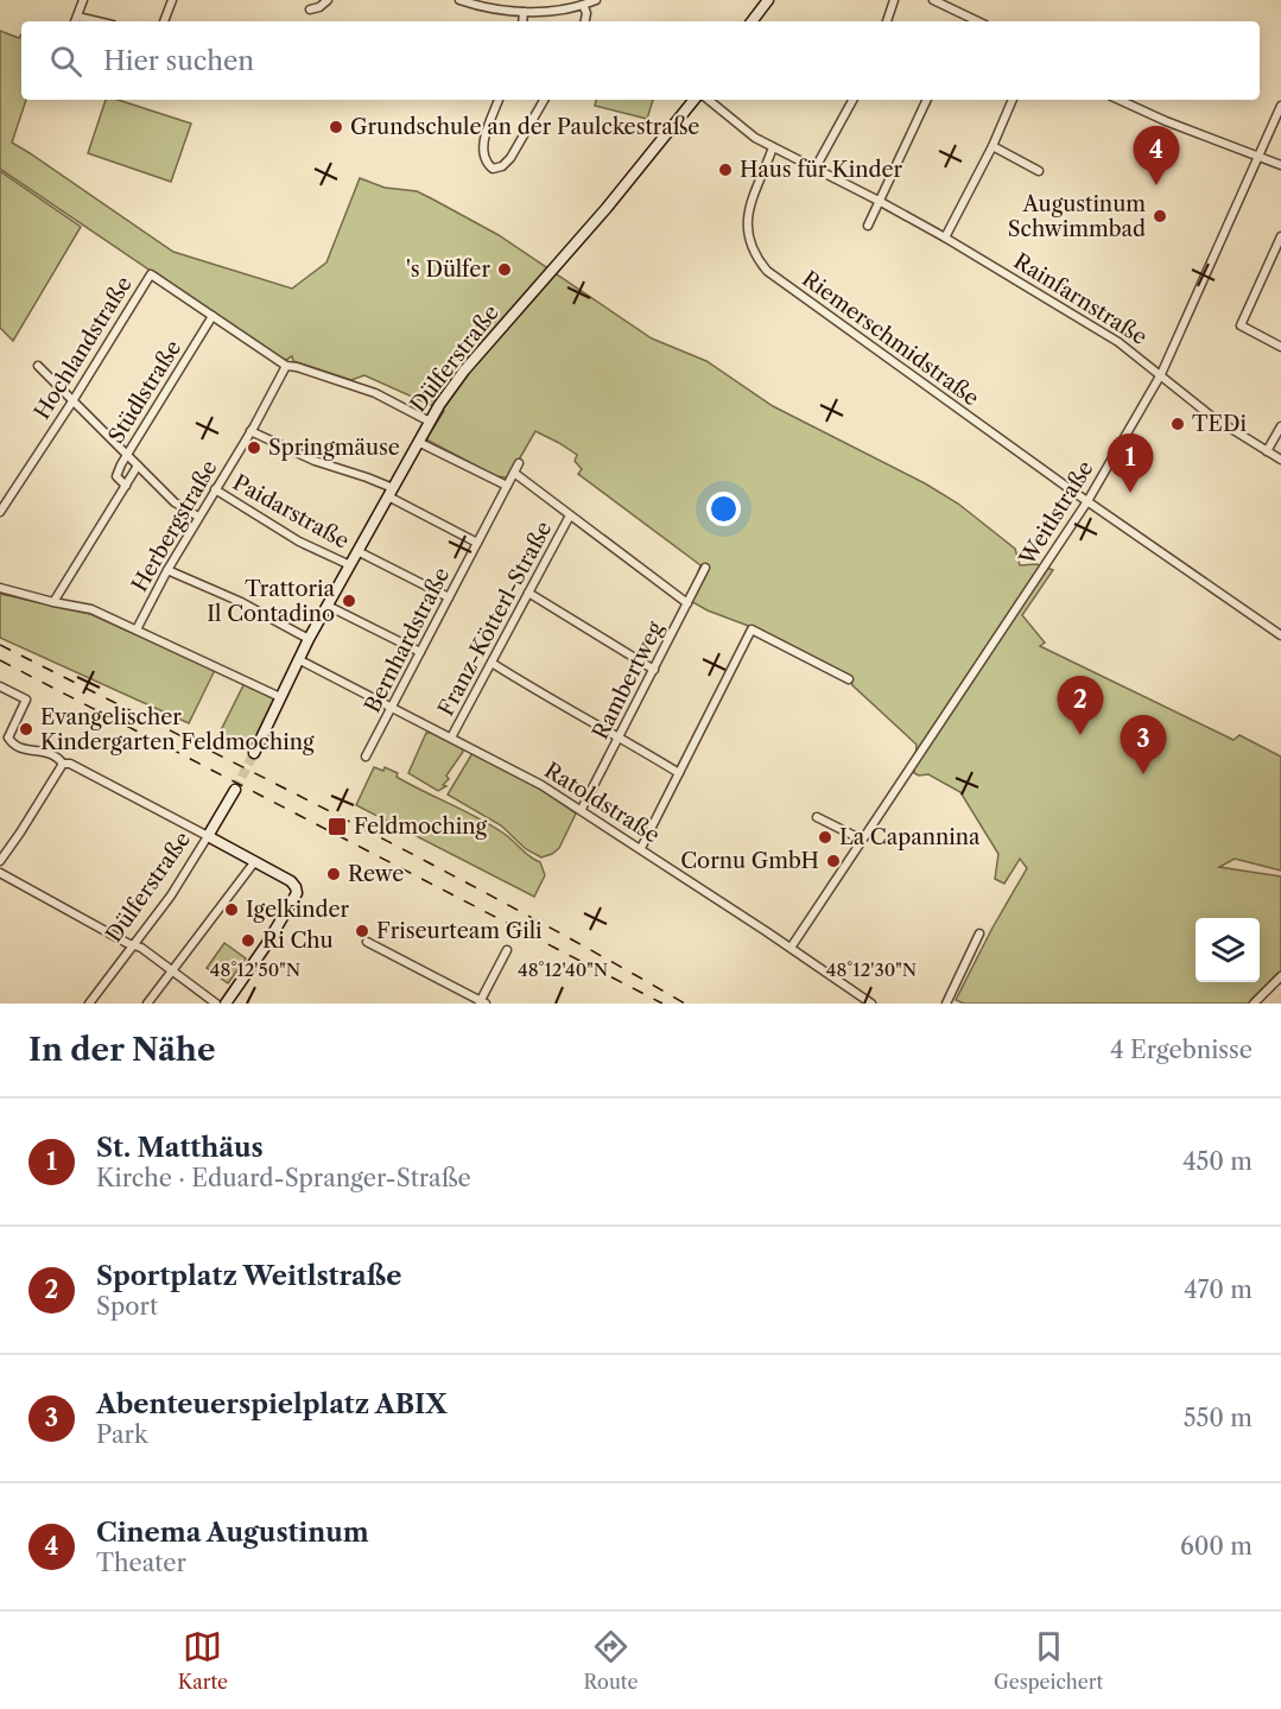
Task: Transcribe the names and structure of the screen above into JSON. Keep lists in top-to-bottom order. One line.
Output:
{"streets":{"main road":["Dülferstraße"],"street":["Rainfarnstraße","Riemerschmidstraße","Hochlandstraße","Stüdlstraße","Paidarstraße","Weitlstraße","Herbergstraße","Franz-Kötterl-Straße","Bernhardstraße","Rambertweg","Ratoldstraße"]},"crossings":[["Rainfarnstraße","Riemerschmidstraße"],["Rainfarnstraße","Weitlstraße"],["Riemerschmidstraße","Weitlstraße"],["Hochlandstraße","Stüdlstraße"],["Dülferstraße","Paidarstraße"],["Dülferstraße","Ratoldstraße"],["Paidarstraße","Herbergstraße"],["Weitlstraße","Ratoldstraße"],["Franz-Kötterl-Straße","Ratoldstraße"],["Bernhardstraße","Ratoldstraße"],["Rambertweg","Ratoldstraße"]],"places":{"other":["Grundschule an der Paulckestraße","Haus für Kinder","Augustinum Schwimmbad","'s Dülfer","TEDi","Springmäuse","Trattoria Il Contadino","Evangelischer Kindergarten Feldmoching","La Capannina","Cornu GmbH","Rewe","Igelkinder","Friseurteam Gili","Ri Chu"],"transit":["Feldmoching"]},"page":{"search":"Hier suchen","pins":["4","1","2","3"],"heading":["In der Nähe","4 Ergebnisse"],"list":[{"mark":"1","name":"St. Matthäus","note":"Kirche · Eduard-Spranger-Straße","value":"450 m"},{"mark":"2","name":"Sportplatz Weitlstraße","note":"Sport","value":"470 m"},{"mark":"3","name":"Abenteuerspielplatz ABIX","note":"Park","value":"550 m"},{"mark":"4","name":"Cinema Augustinum","note":"Theater","value":"600 m"}],"nav":["Karte","Route","Gespeichert"]},"coordinates":["48°12'50\"N","48°12'40\"N","48°12'30\"N"]}
